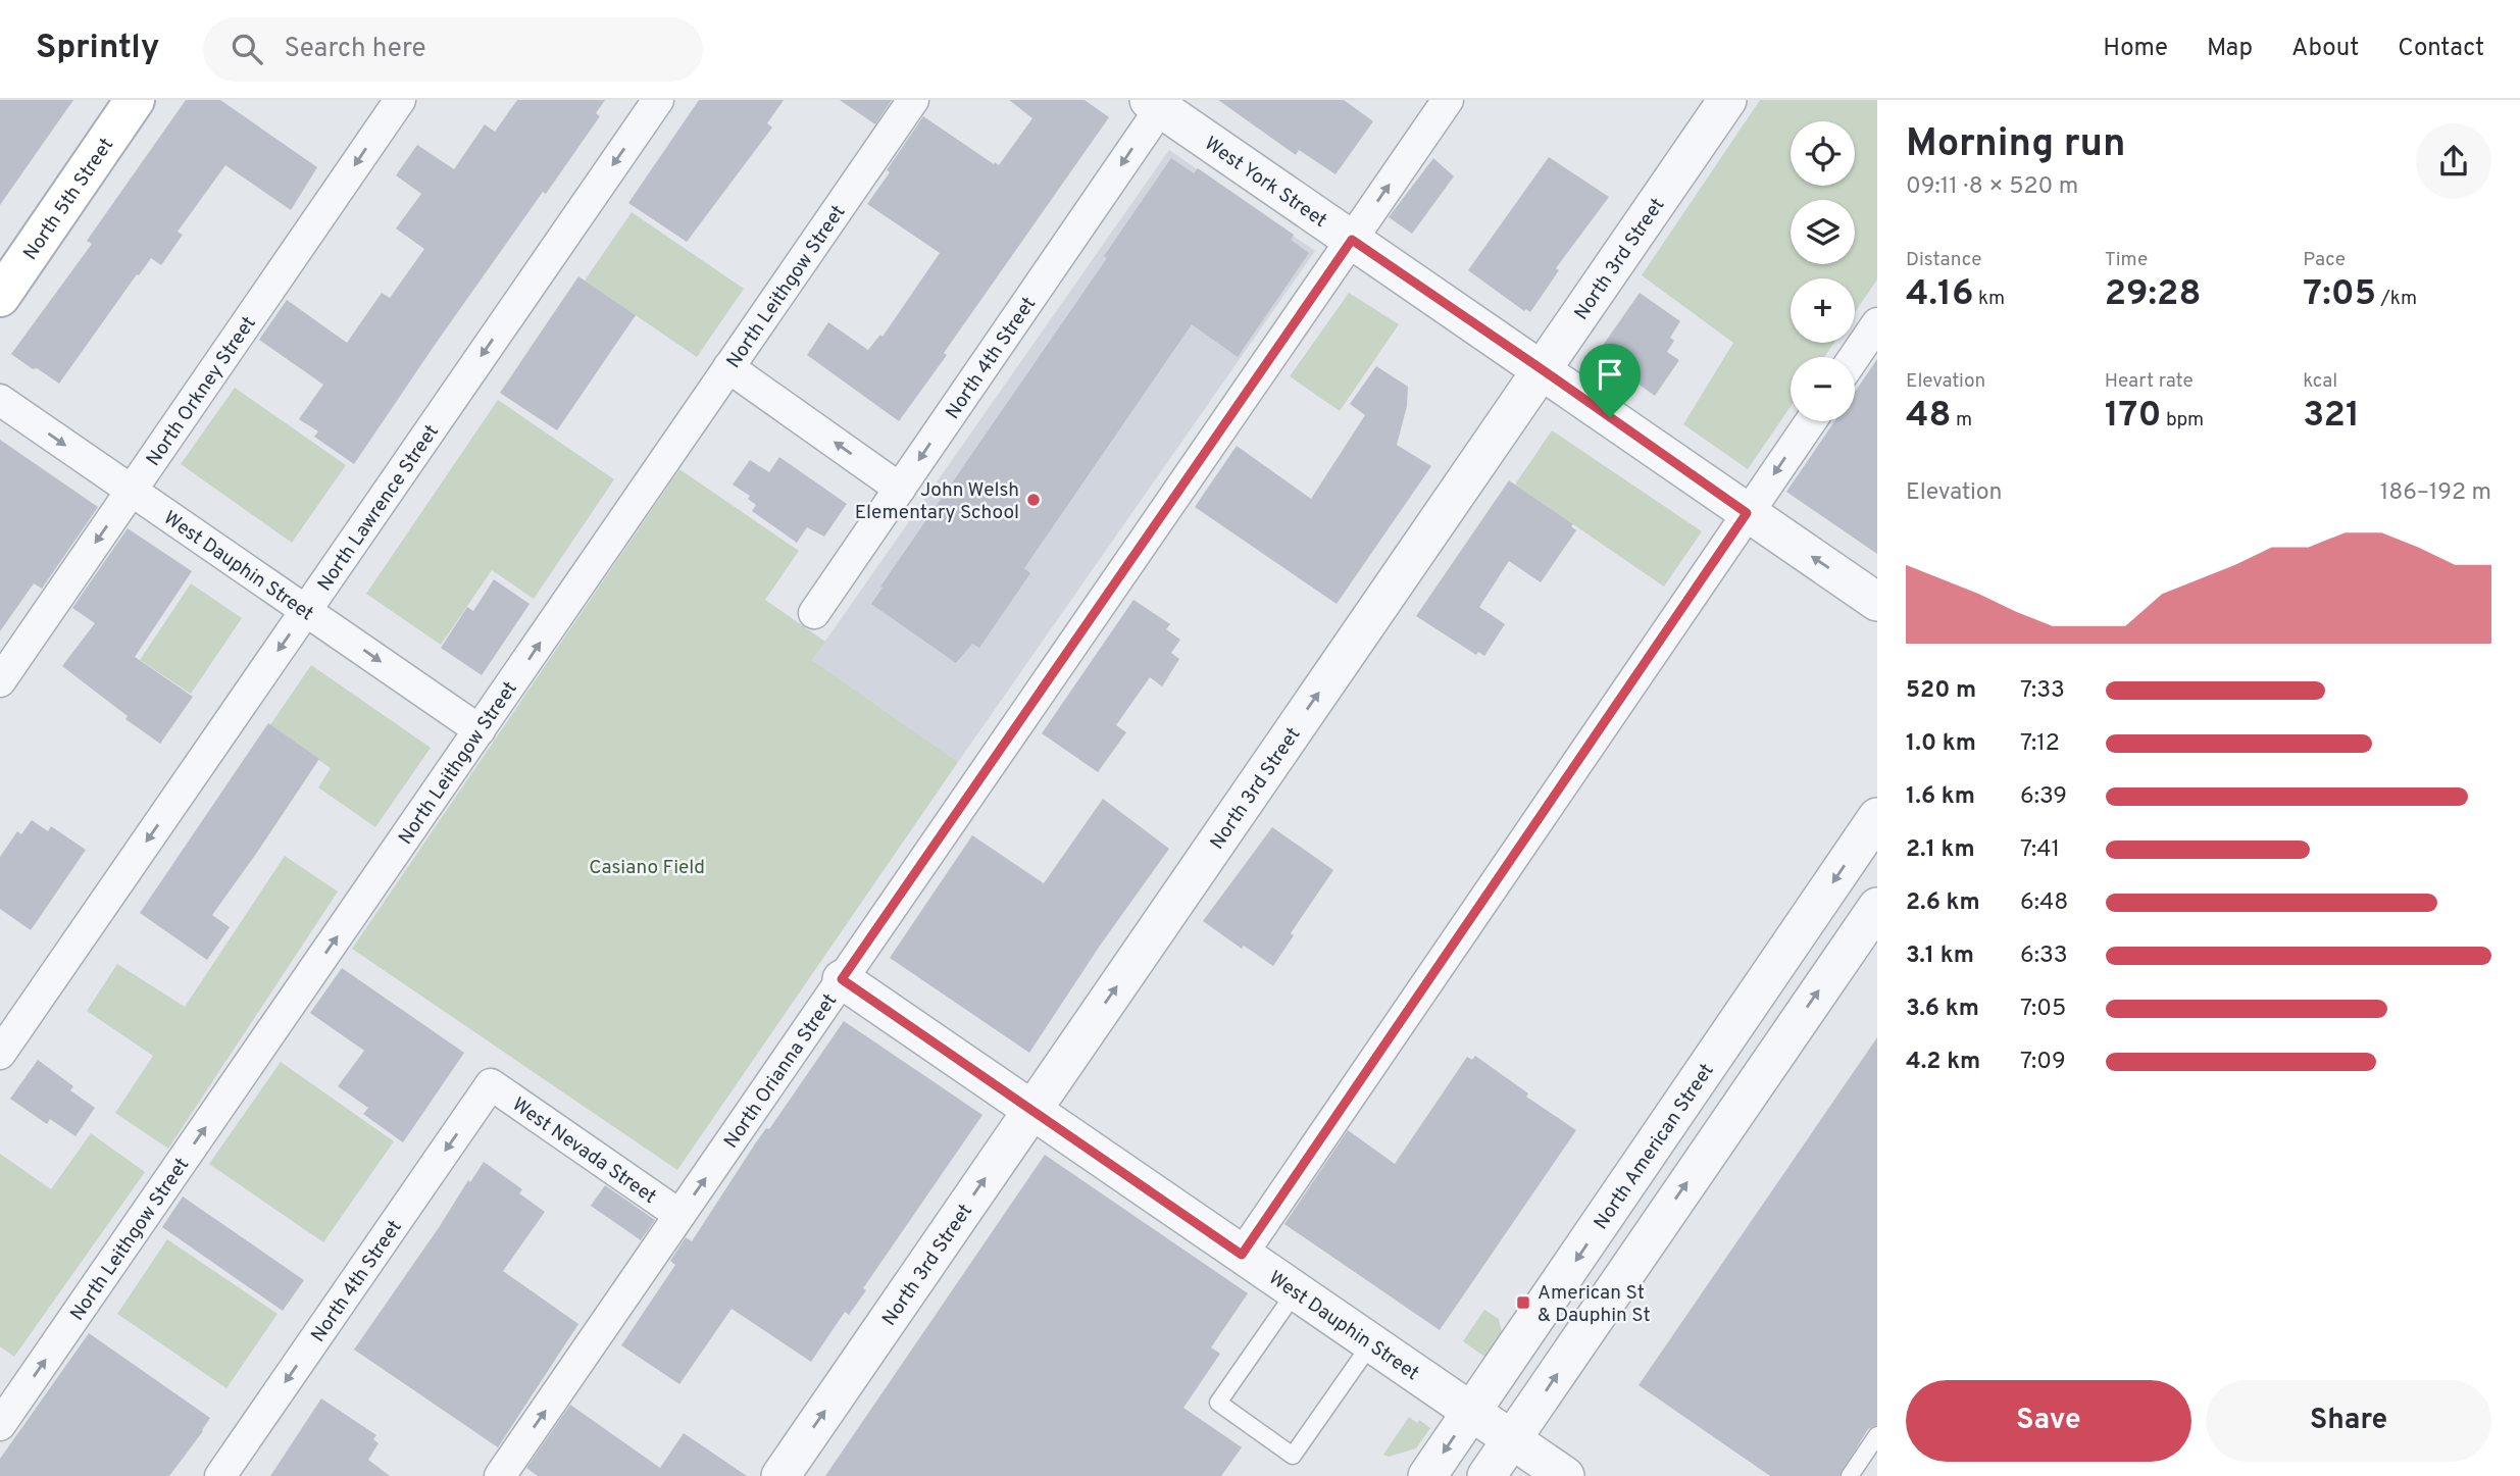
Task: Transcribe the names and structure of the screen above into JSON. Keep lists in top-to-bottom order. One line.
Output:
{"streets":{"main road":["North 5th Street"],"street":["West York Street","North 3rd Street","North Leithgow Street","North 4th Street","North Orkney Street","North Lawrence Street","West Dauphin Street","North Orianna Street","North American Street","West Nevada Street"]},"crossings":[["West York Street","North 3rd Street"],["West York Street","North 4th Street"],["West York Street","North Orianna Street"],["North 3rd Street","West Dauphin Street"],["North Leithgow Street","West Dauphin Street"],["North 4th Street","West Nevada Street"],["North Orkney Street","West Dauphin Street"],["North Lawrence Street","West Dauphin Street"],["West Dauphin Street","North Orianna Street"],["West Dauphin Street","North American Street"],["North Orianna Street","West Nevada Street"]],"one_way":["North Leithgow Street","North 4th Street","North Orkney Street","North Lawrence Street","North Orianna Street"],"parks":["Casiano Field"],"places":{"other":["John Welsh Elementary School"],"transit":["American St & Dauphin St"]},"page":{"header":"Sprintly","search":"Search here","nav":["Home","Map","About","Contact"],"heading":["Morning run","09:11 · 8 × 520 m"],"map_buttons":["+","−"],"stats":[["Distance","4.16 km"],["Time","29:28"],["Pace","7:05 /km"],["Elevation","48 m"],["Heart rate","170 bpm"],["kcal","321"]],"chart":["Elevation","186–192 m"],"list":[{"name":"520 m","note":"7:33"},{"name":"1.0 km","note":"7:12"},{"name":"1.6 km","note":"6:39"},{"name":"2.1 km","note":"7:41"},{"name":"2.6 km","note":"6:48"},{"name":"3.1 km","note":"6:33"},{"name":"3.6 km","note":"7:05"},{"name":"4.2 km","note":"7:09"}],"buttons":["Save","Share"]}}
